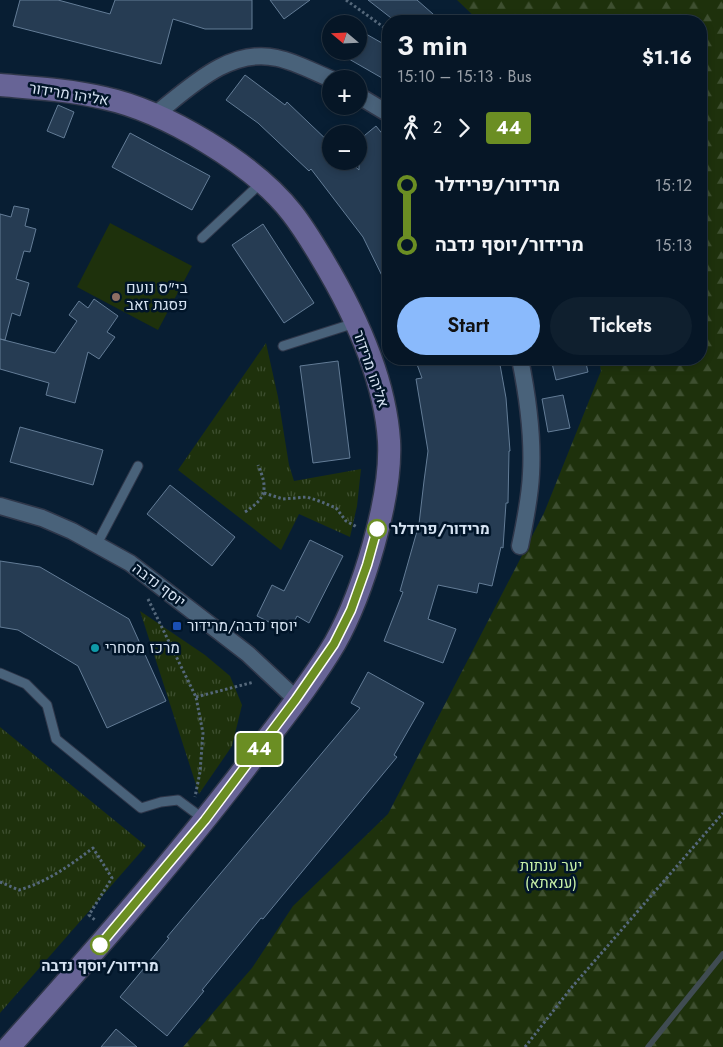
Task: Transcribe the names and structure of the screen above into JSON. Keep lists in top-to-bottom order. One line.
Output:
{"streets":{"street":["אליהו מרידור","יוסף נדבה"]},"crossings":[["אליהו מרידור","יוסף נדבה"]],"parks":["יער ענתות (ענאתא)"],"places":{"other":["בי\"ס נועם פסגת זאב","מרידור/פרידלר","מרכז מסחרי","מרידור/יוסף נדבה"],"transit":["יוסף נדבה/מרידור"]},"lines":["bus line 44"],"north":"left","page":{"on_map":"44","map_buttons":["+","−"],"heading":["3 min","15:10 – 15:13 · Bus","$1.16"],"legs":["2","44"],"list":[{"name":"מרידור/פרידלר","value":"15:12"},{"name":"מרידור/יוסף נדבה","value":"15:13"}],"buttons":["Start","Tickets"]}}
